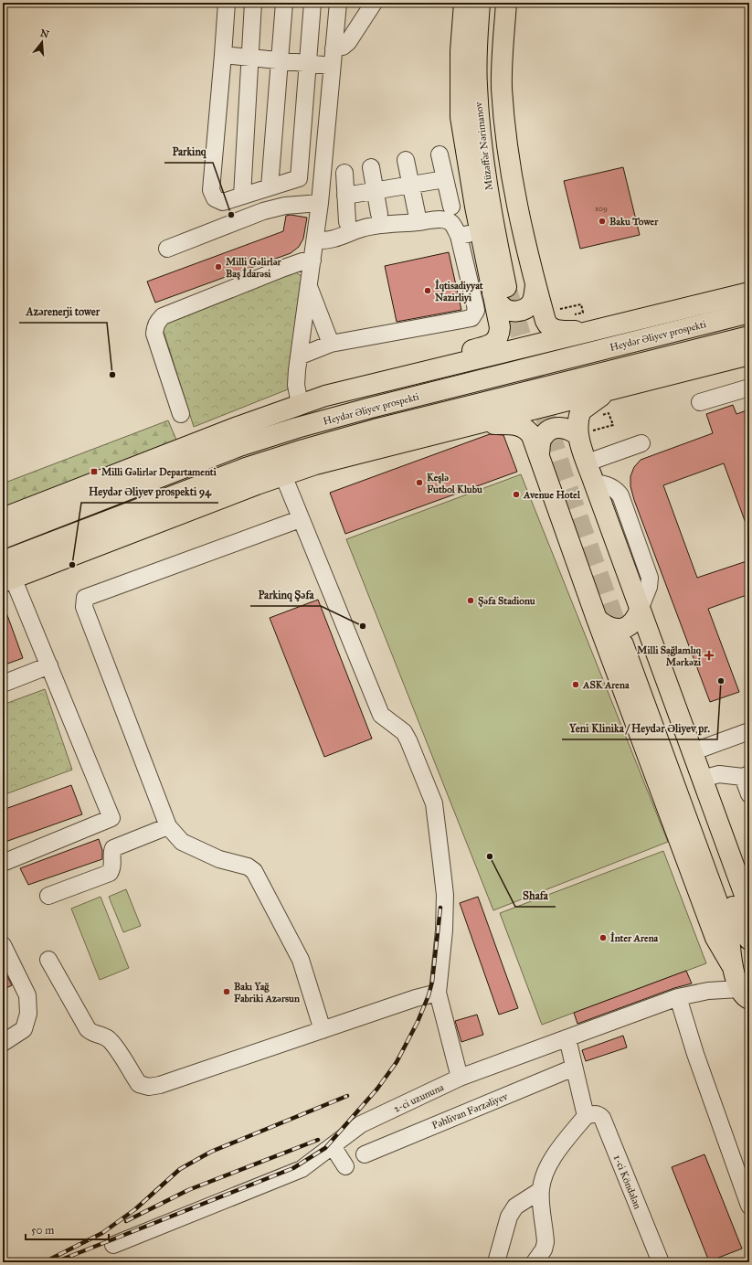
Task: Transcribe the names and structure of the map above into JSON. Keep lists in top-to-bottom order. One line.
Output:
{"streets":{"main road":["Müzəffər Nərimanov","Heydər Əliyev prospekti"],"street":["2-ci uzununa","Pəhlivan Fərzəliyev","1-ci Köndələn"]},"places":{"other":["Parkinq","Baku Tower","Milli Gəlirlər Baş İdarəsi","İqtisadiyyat Nazirliyi","Azərenerji tower","Keşlə Futbol Klubu","Avenue Hotel","Heydər Əliyev prospekti 94","Şəfa Stadionu","Parkinq Şəfa","Yeni Klinika / Heydər Əliyev pr.","ASK Arena","Shafa","İnter Arena","Bakı Yağ Fabriki Azərsun"],"transit":["Milli Gəlirlər Departamenti"],"health":["Milli Sağlamlıq Mərkəzi"]},"house_numbers":["109"],"scale_bar":"50 m","north":"top"}
